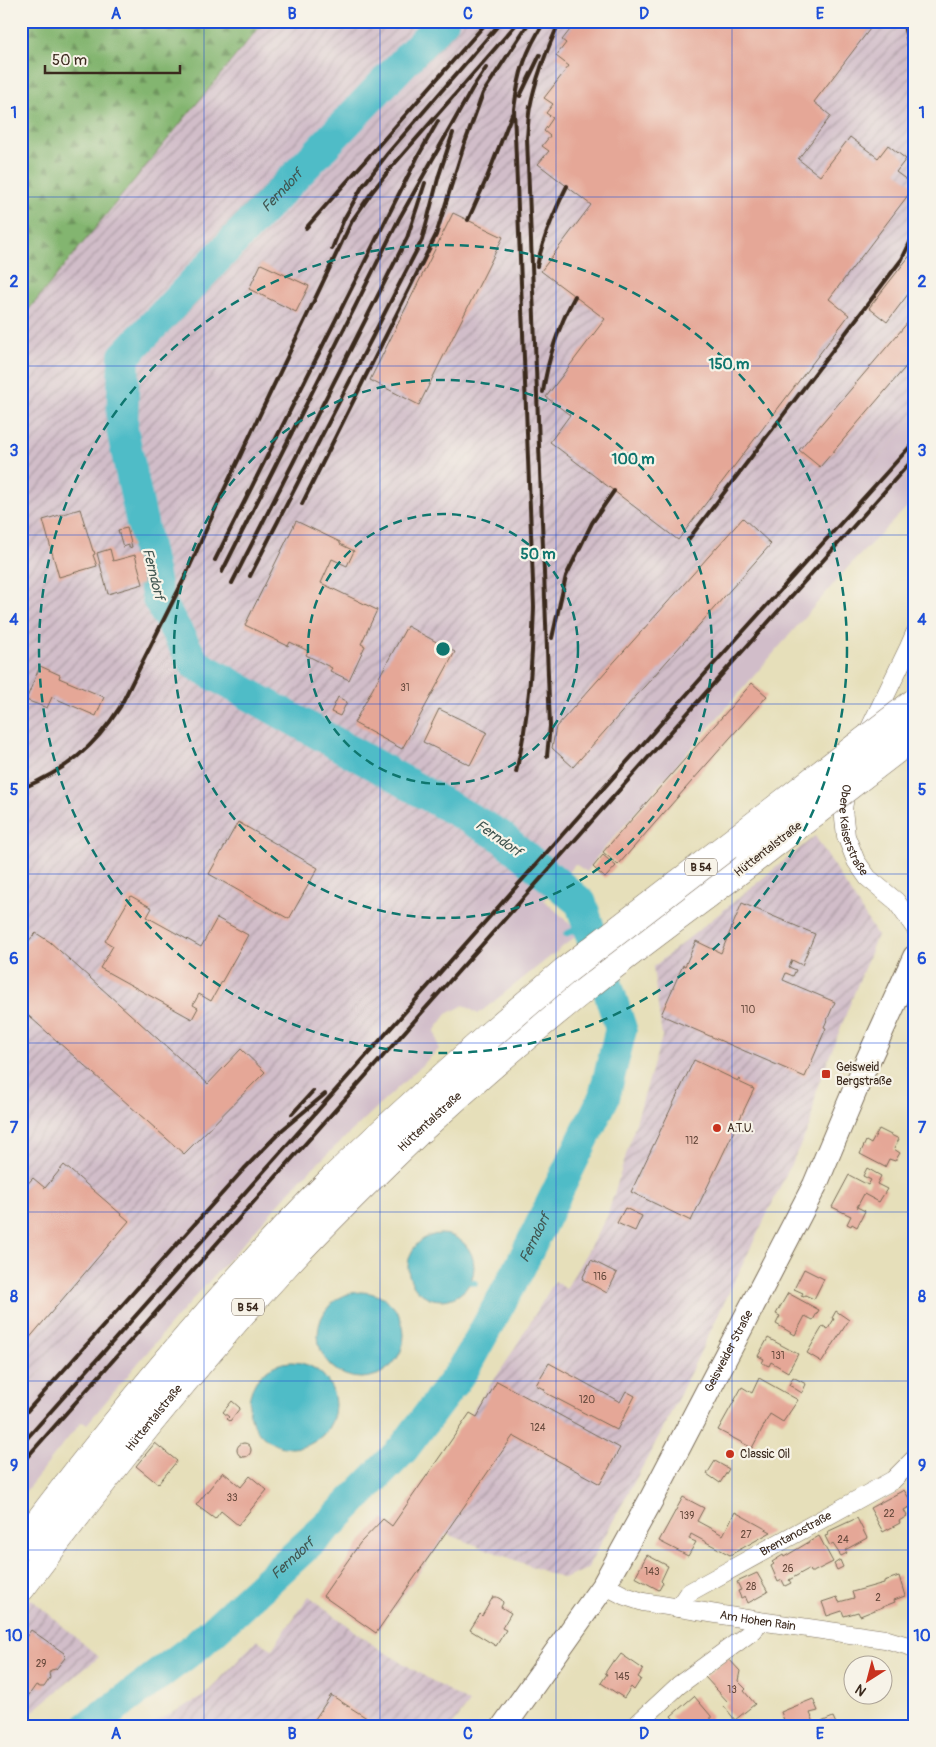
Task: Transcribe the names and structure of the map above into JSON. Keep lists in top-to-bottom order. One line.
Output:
{"streets":{"highway":["Hüttentalstraße","B 54"],"main road":["Geisweider Straße"],"street":["Obere Kaiserstraße","Brentanostraße","Am Hohen Rain"]},"crossings":[["Geisweider Straße","Am Hohen Rain"],["Brentanostraße","Am Hohen Rain"]],"water":["Ferndorf"],"places":{"transit":["Geisweid Bergstraße"],"other":["A.T.U.","Classic Oil"]},"house_numbers":["31","110","112","116","131","120","124","33","22","139","27","24","26","143","28","2","29","145","13"],"scale_bar":"50 m","north":"bottom left","grid":{"columns":["A","B","C","D","E"],"rows":["1","2","3","4","5","6","7","8","9","10"]},"rings":["150 m","100 m","50 m"]}
